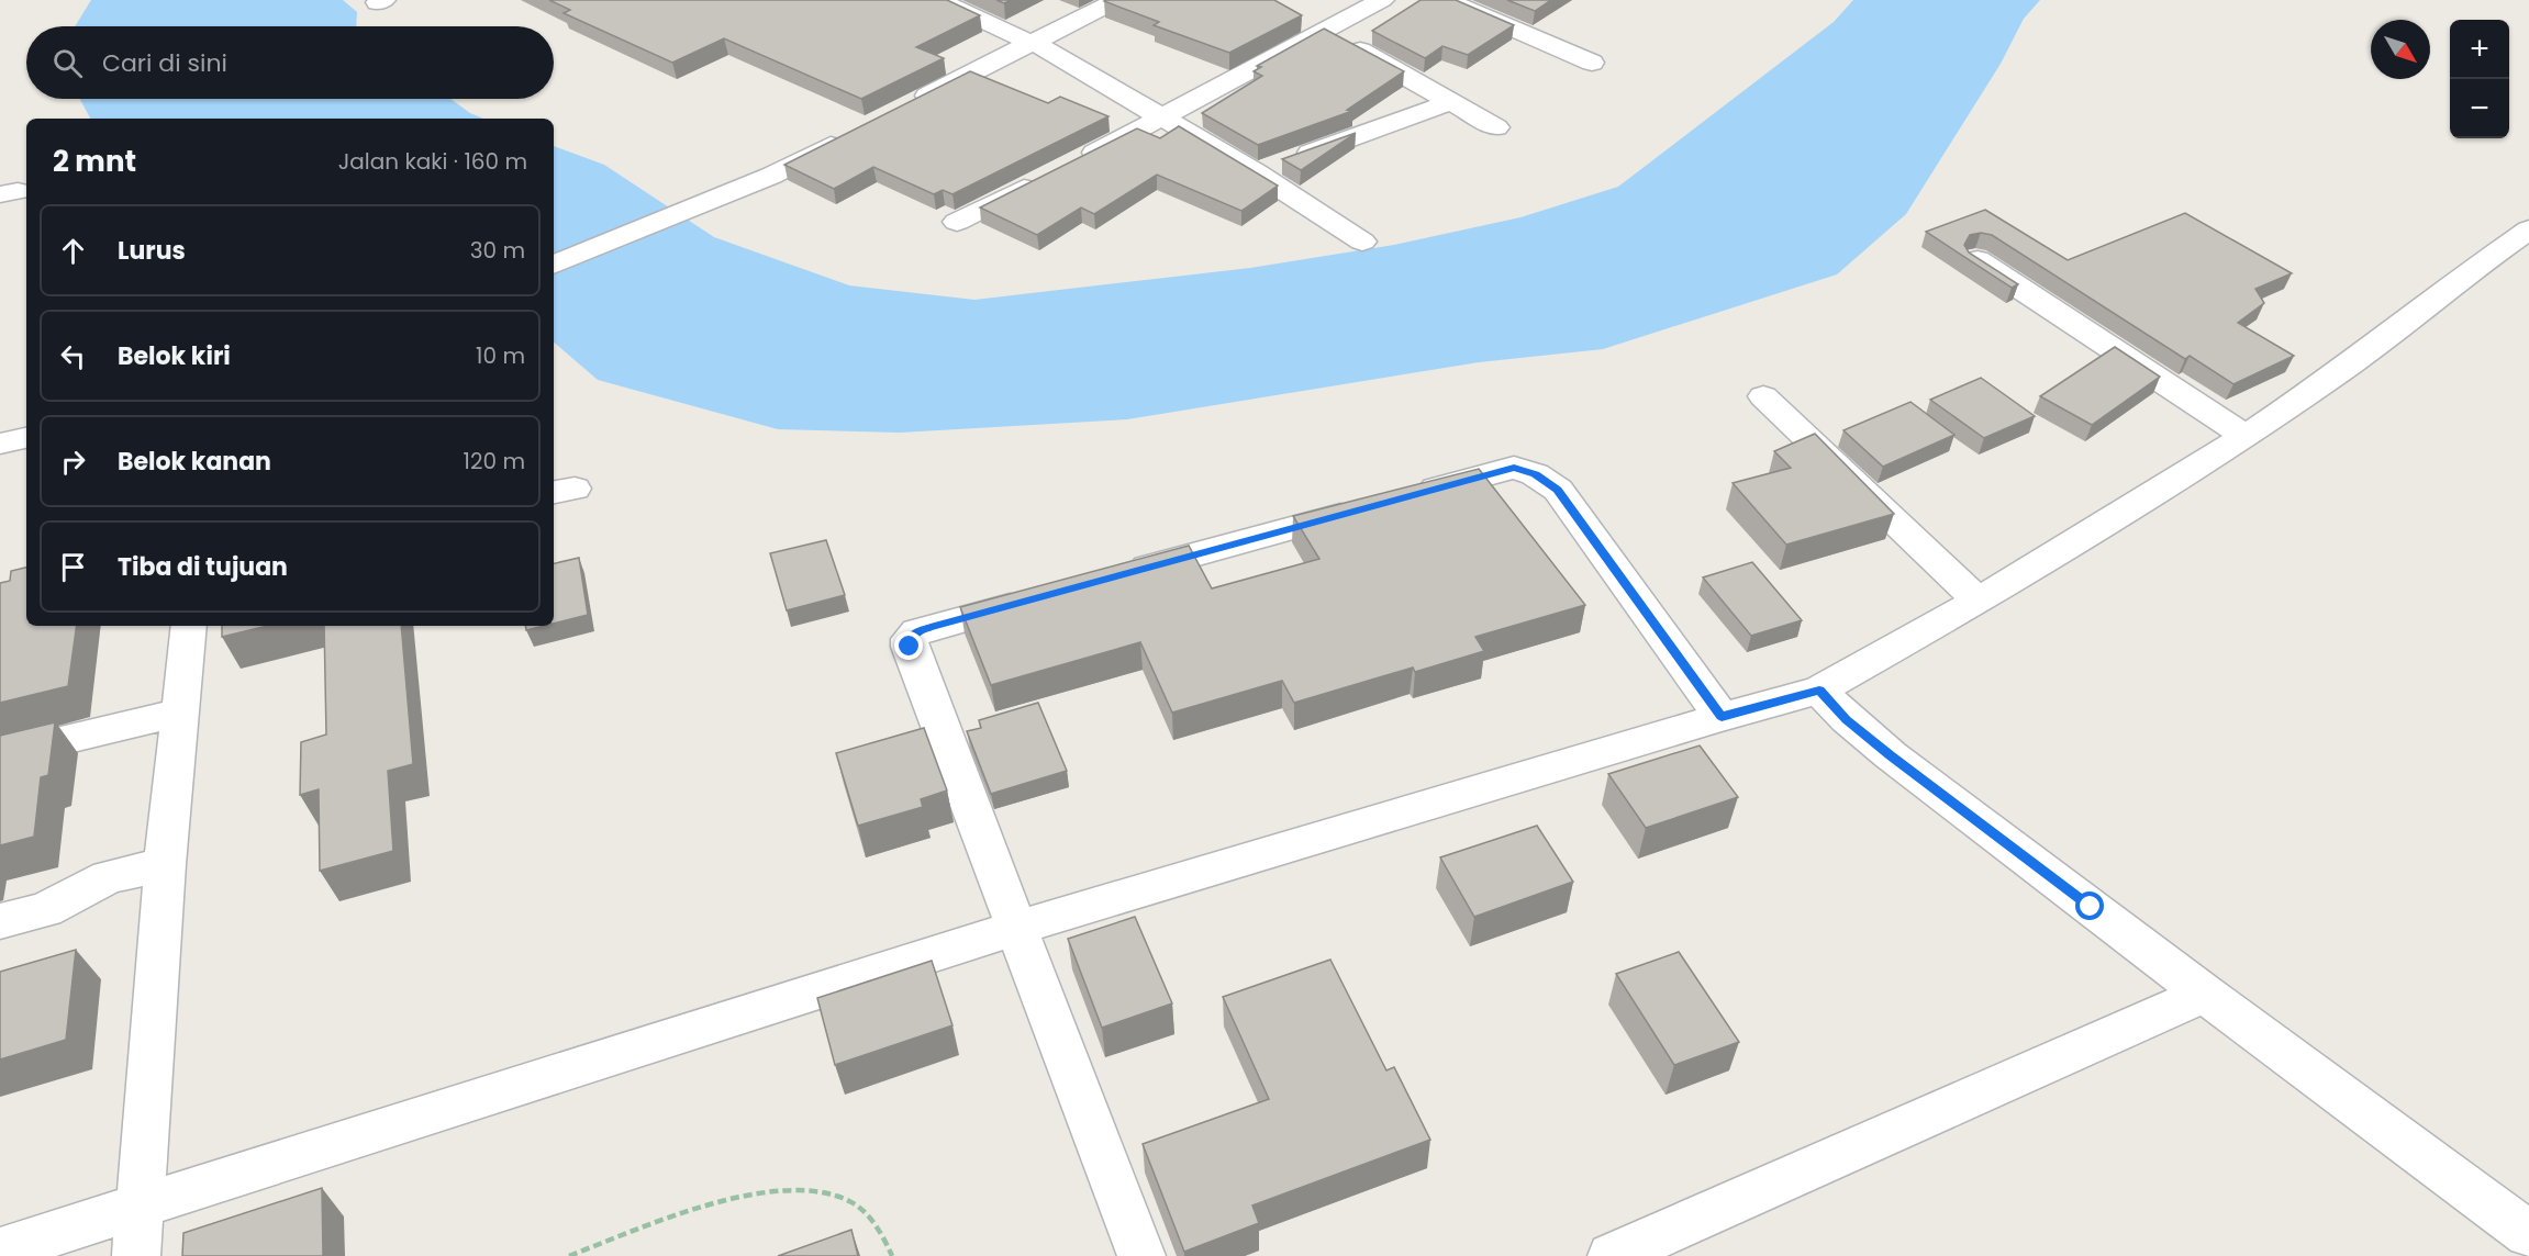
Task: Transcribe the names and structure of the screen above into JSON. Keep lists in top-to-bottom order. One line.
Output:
{"north":"bottom right","page":{"map_buttons":["+","−"],"search":"Cari di sini","heading":["2 mnt","Jalan kaki · 160 m"],"list":[["Lurus","30 m"],["Belok kiri","10 m"],["Belok kanan","120 m"],"Tiba di tujuan"]}}
